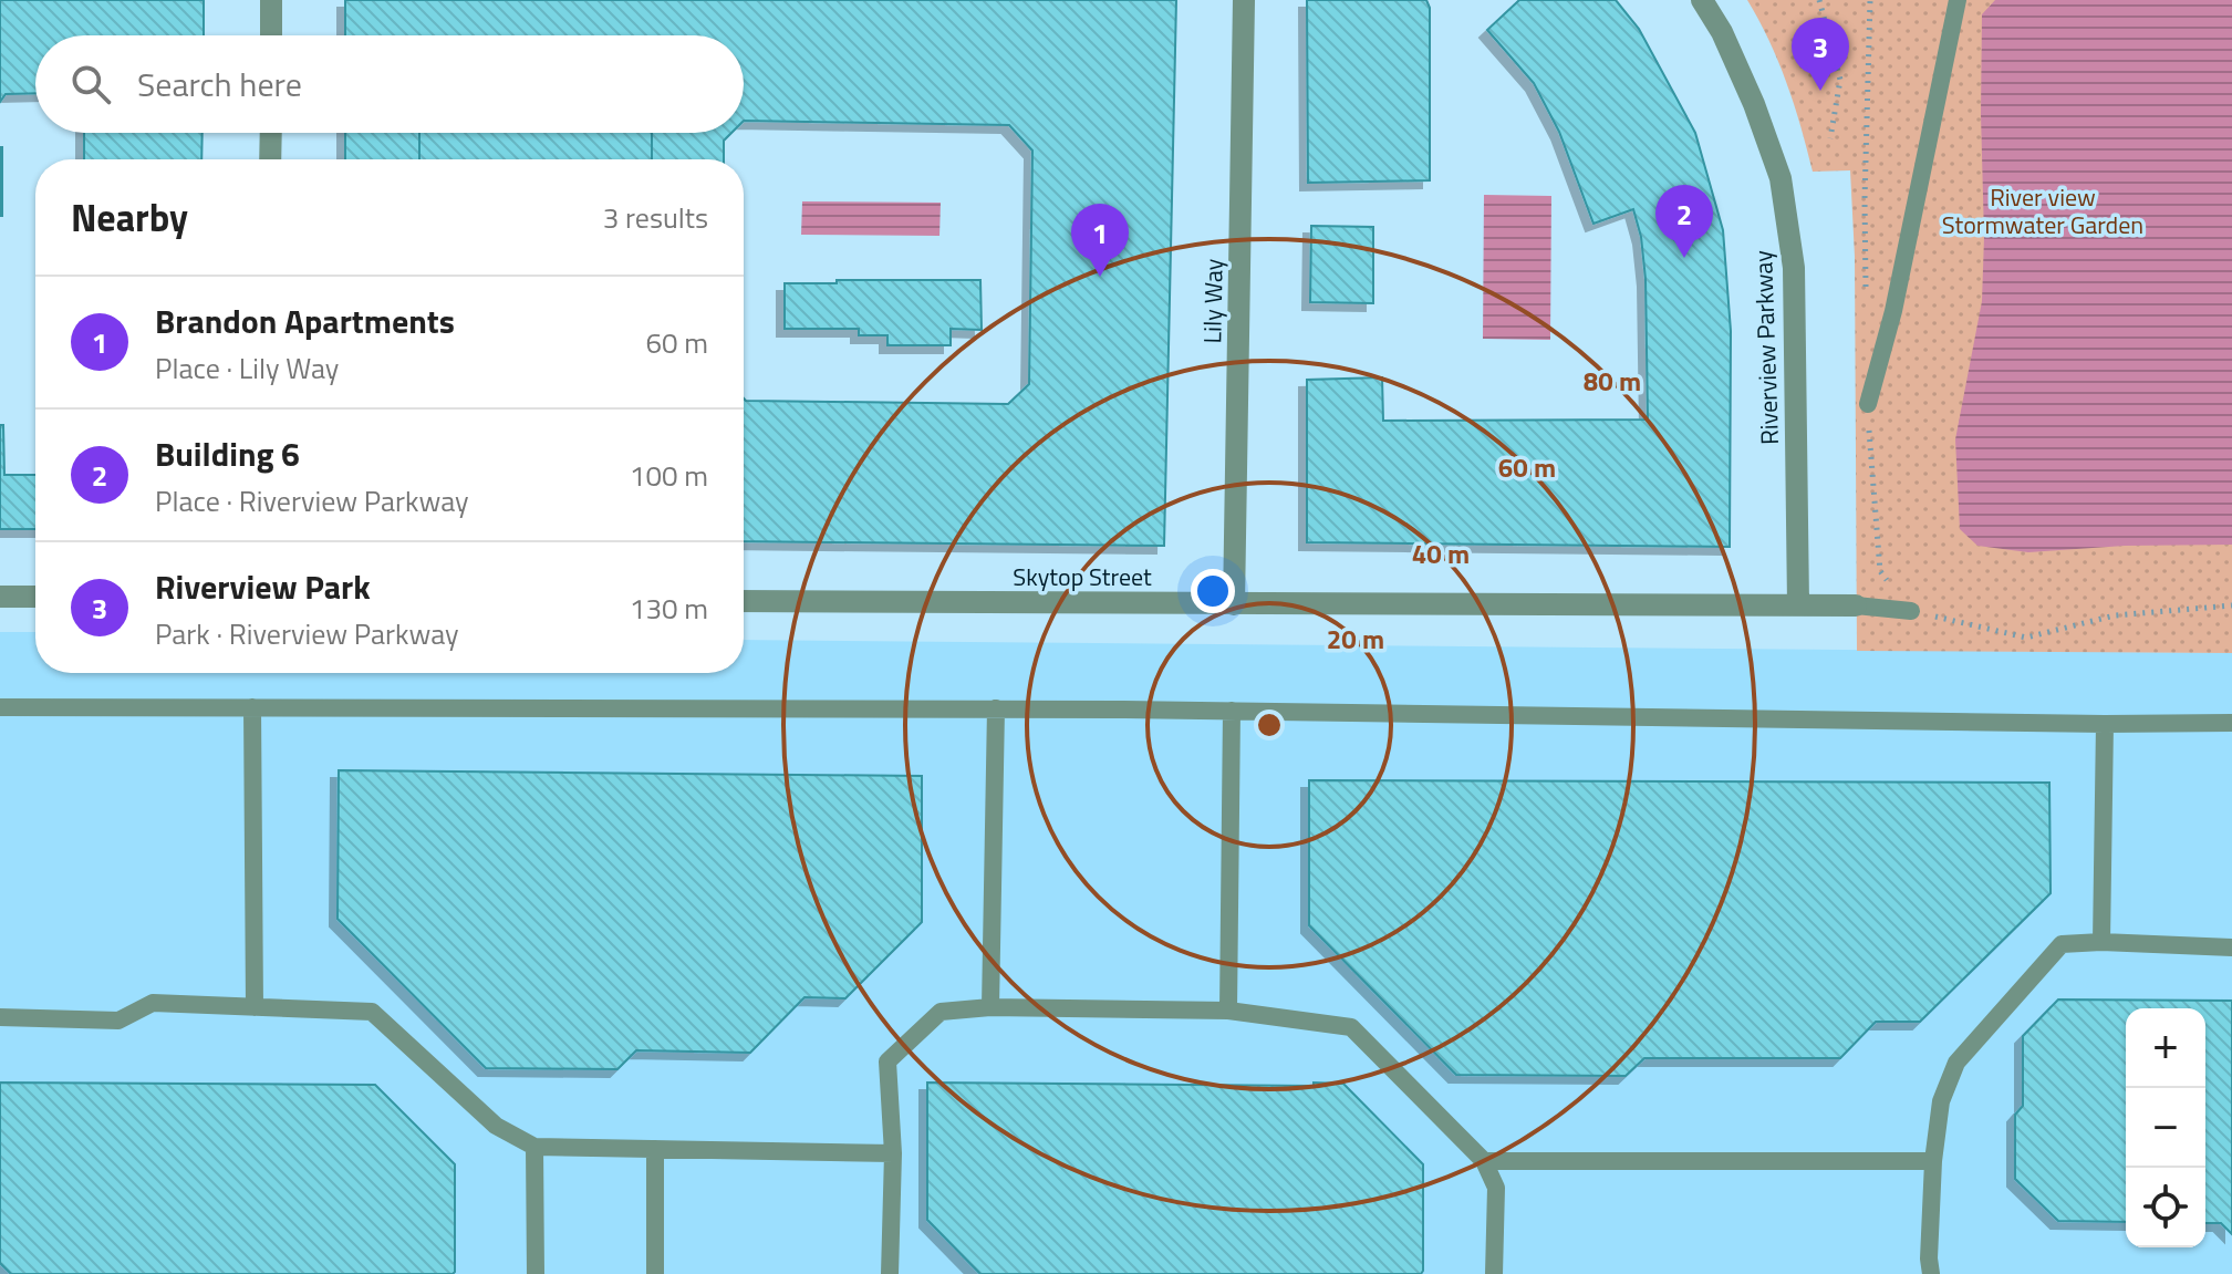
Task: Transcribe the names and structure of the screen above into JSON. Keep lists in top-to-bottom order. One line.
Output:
{"streets":{"street":["Lily Way","Riverview Parkway","Skytop Street"]},"crossings":[["Lily Way","Skytop Street"],["Riverview Parkway","Skytop Street"]],"parks":["River view Stormwater Garden"],"page":{"pins":["3","2","1"],"search":"Search here","heading":["Nearby","3 results"],"list":[{"mark":"1","name":"Brandon Apartments","note":"Place · Lily Way","value":"60 m"},{"mark":"2","name":"Building 6","note":"Place · Riverview Parkway","value":"100 m"},{"mark":"3","name":"Riverview Park","note":"Park · Riverview Parkway","value":"130 m"}],"map_buttons":["+","−"]},"rings":["80 m","60 m","40 m","20 m"]}
